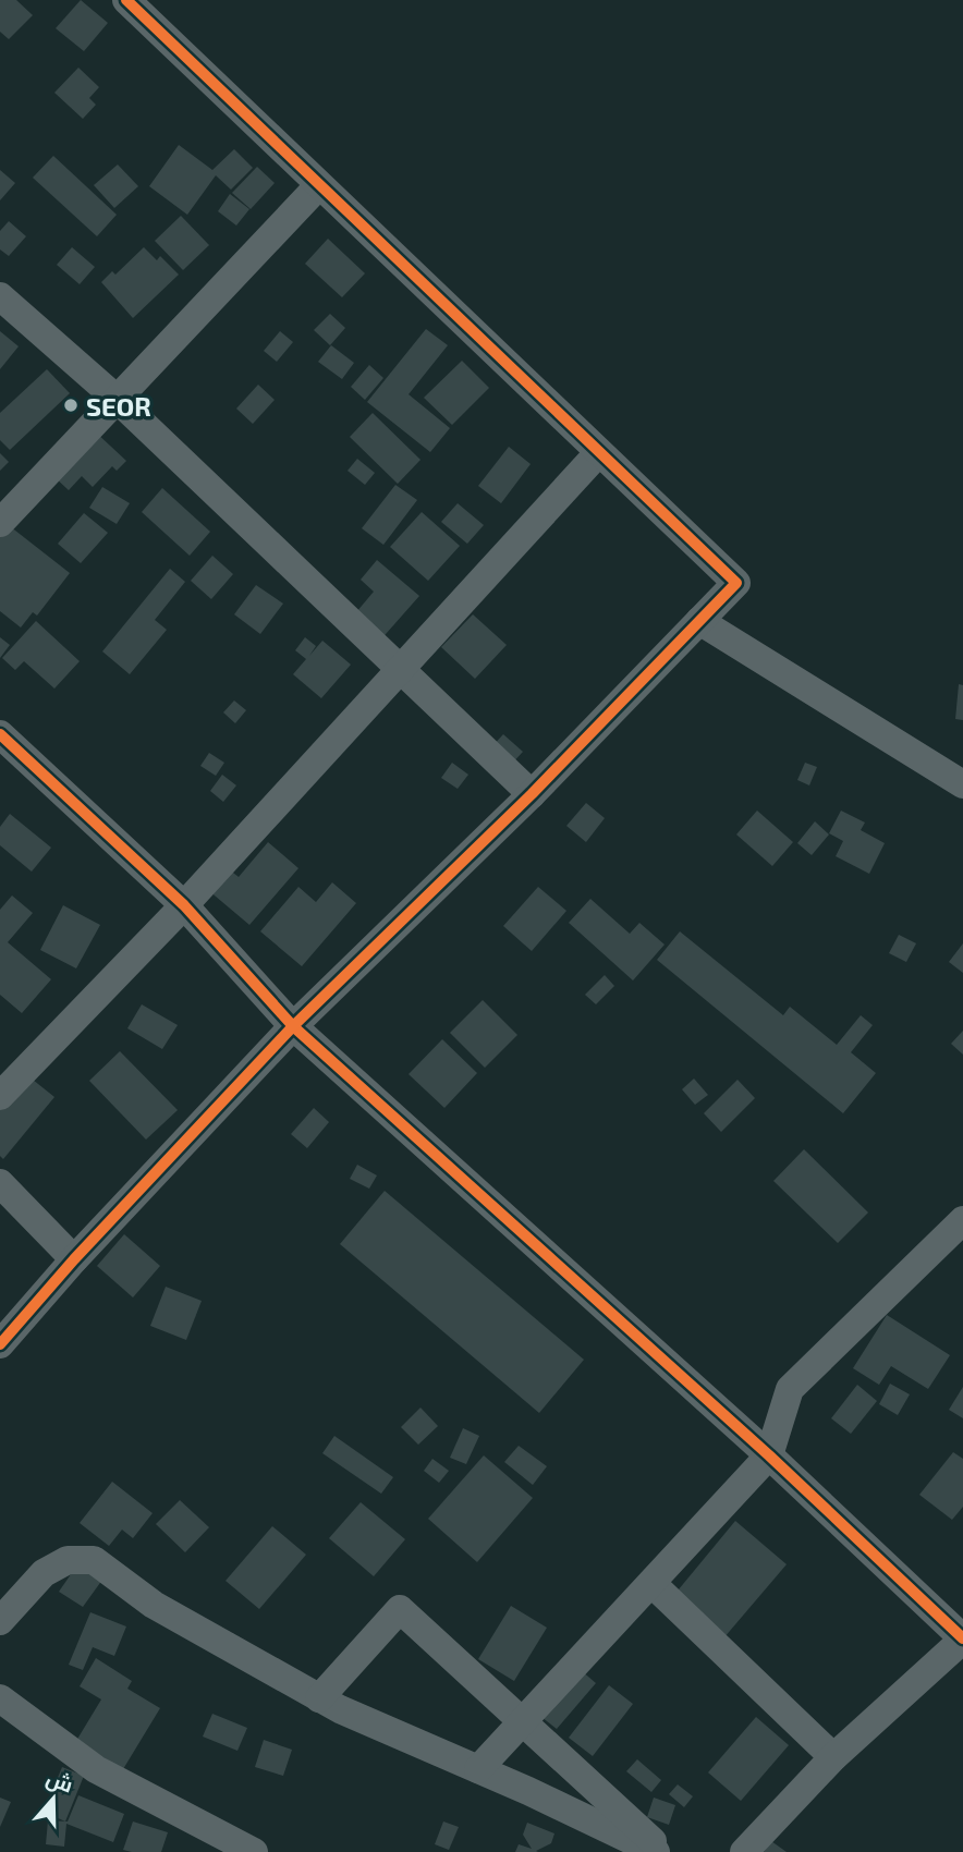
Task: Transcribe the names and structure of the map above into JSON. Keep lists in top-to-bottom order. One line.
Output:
{"places":["SEOR"],"north":"top"}
